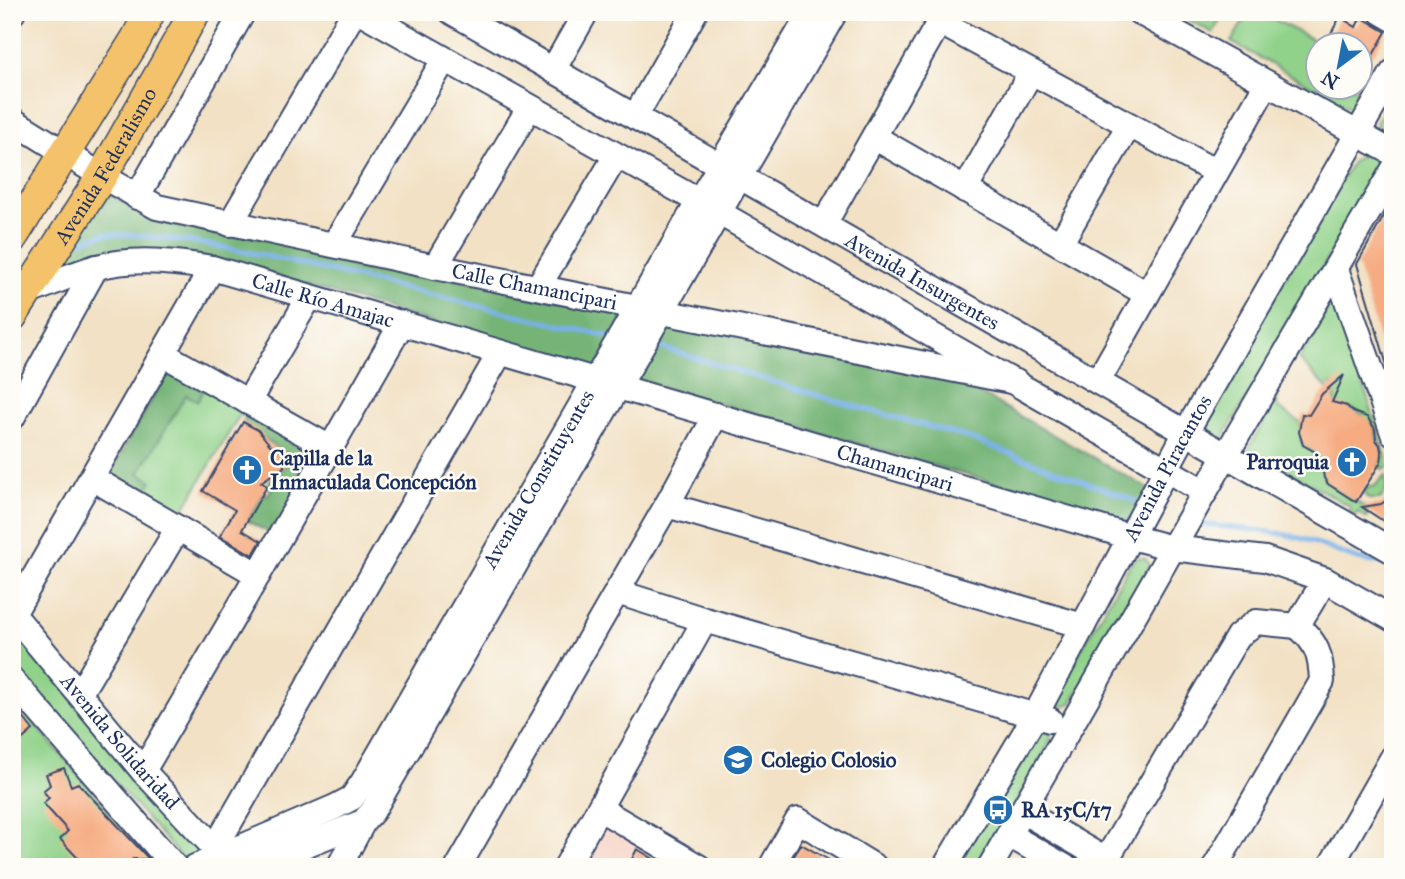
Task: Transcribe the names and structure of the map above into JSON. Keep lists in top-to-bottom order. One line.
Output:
{"streets":{"main road":["Avenida Federalismo"],"street":["Avenida Insurgentes","Calle Chamancipari","Calle Río Amajac","Chamancipari","Avenida Piracantos","Avenida Constituyentes","Avenida Solidaridad"]},"crossings":[["Avenida Federalismo","Calle Chamancipari"],["Avenida Federalismo","Calle Río Amajac"],["Avenida Insurgentes","Calle Chamancipari"],["Avenida Insurgentes","Avenida Piracantos"],["Avenida Insurgentes","Avenida Constituyentes"],["Calle Chamancipari","Avenida Constituyentes"],["Calle Río Amajac","Chamancipari"],["Calle Río Amajac","Avenida Constituyentes"],["Chamancipari","Avenida Piracantos"],["Chamancipari","Avenida Constituyentes"],["Avenida Constituyentes","Avenida Solidaridad"]],"places":{"church":["Parroquia","Capilla de la Inmaculada Concepción"],"school or university":["Colegio Colosio"],"bus stop":["RA 15C/17"]},"north":"bottom left"}
